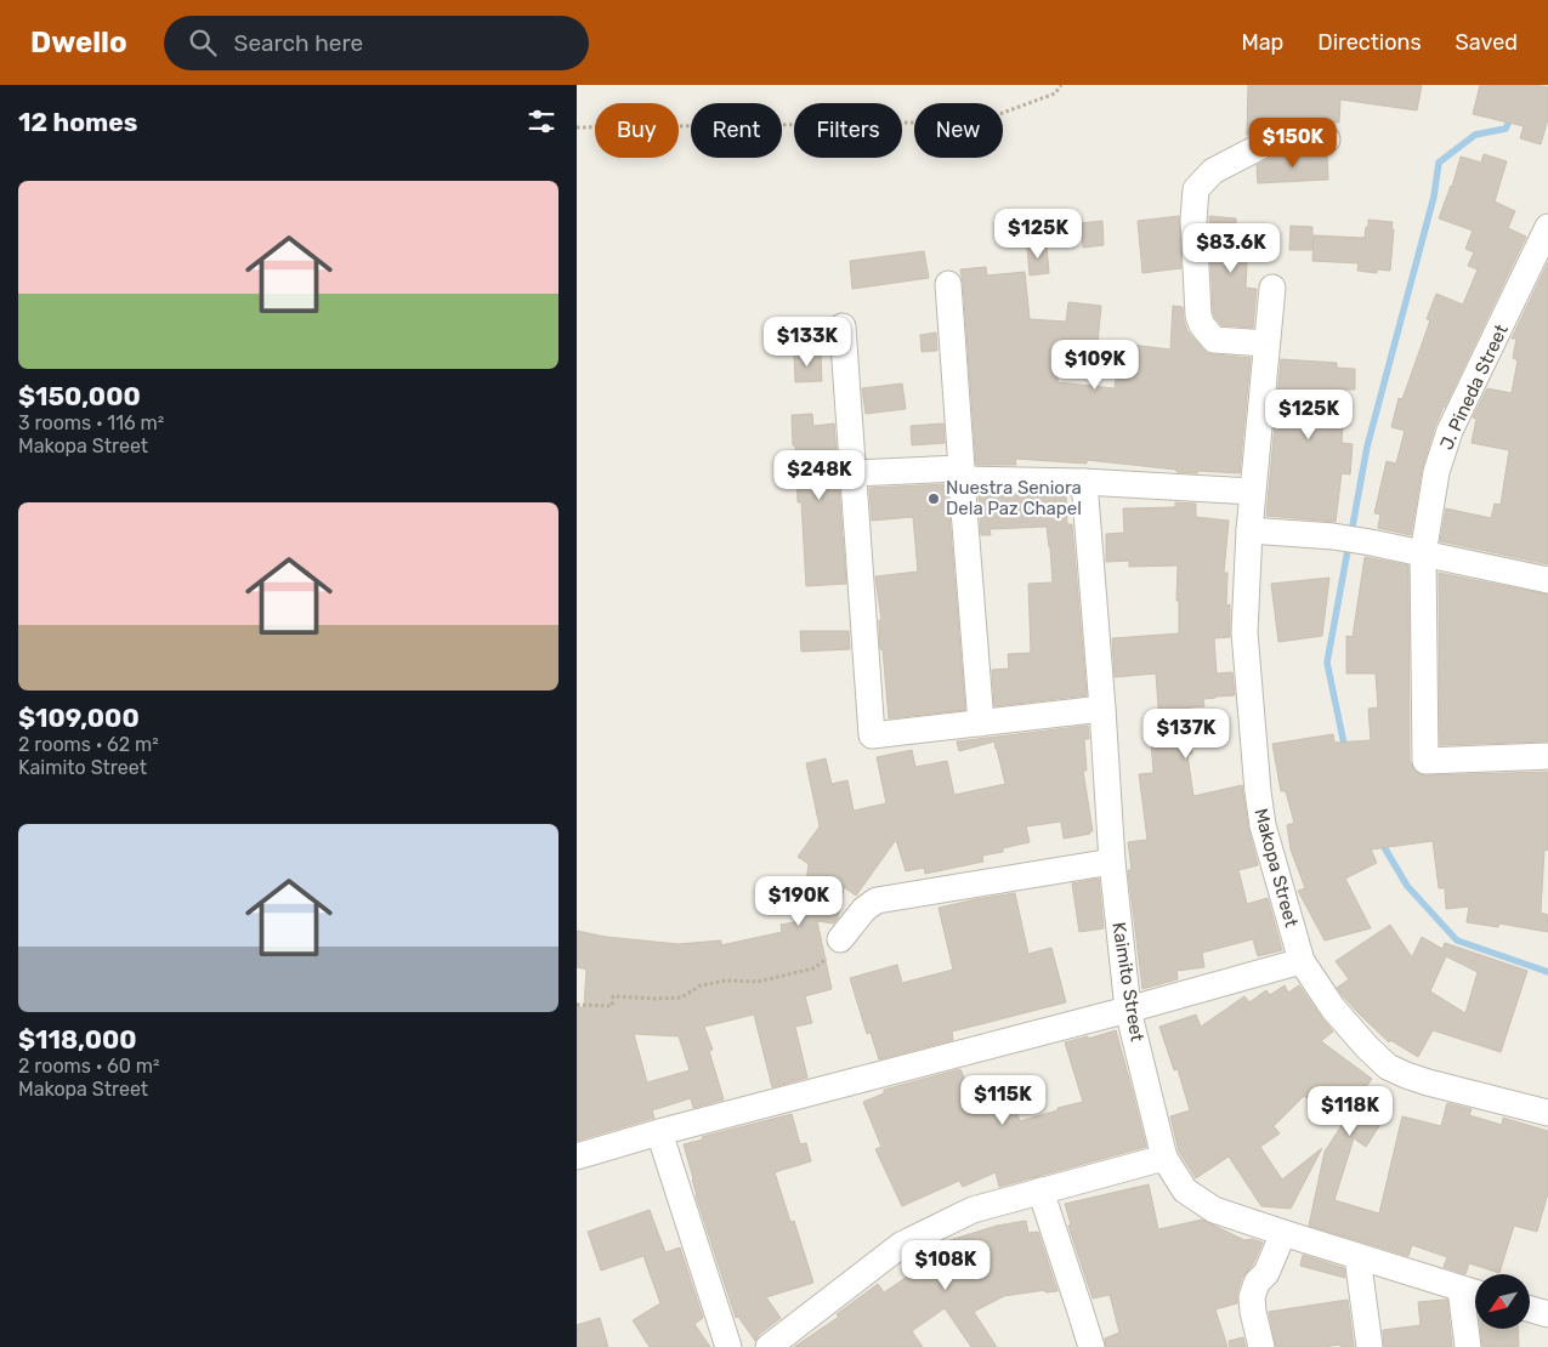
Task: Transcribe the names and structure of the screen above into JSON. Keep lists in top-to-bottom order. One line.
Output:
{"streets":{"street":["J. Pineda Street","Makopa Street","Kaimito Street"]},"places":["Nuestra Seniora Dela Paz Chapel"],"north":"bottom left","page":{"header":"Dwello","search":"Search here","nav":["Map","Directions","Saved"],"heading":"12 homes","chip":["Buy","Rent","Filters","New"],"price":["$150K","$125K","$83.6K","$133K","$109K","$125K","$248K","$137K","$190K","$115K","$118K","$108K"],"list":[{"name":"$150,000","note":"3 rooms · 116 m² · Makopa Street"},{"name":"$109,000","note":"2 rooms · 62 m² · Kaimito Street"},{"name":"$118,000","note":"2 rooms · 60 m² · Makopa Street"}]}}
